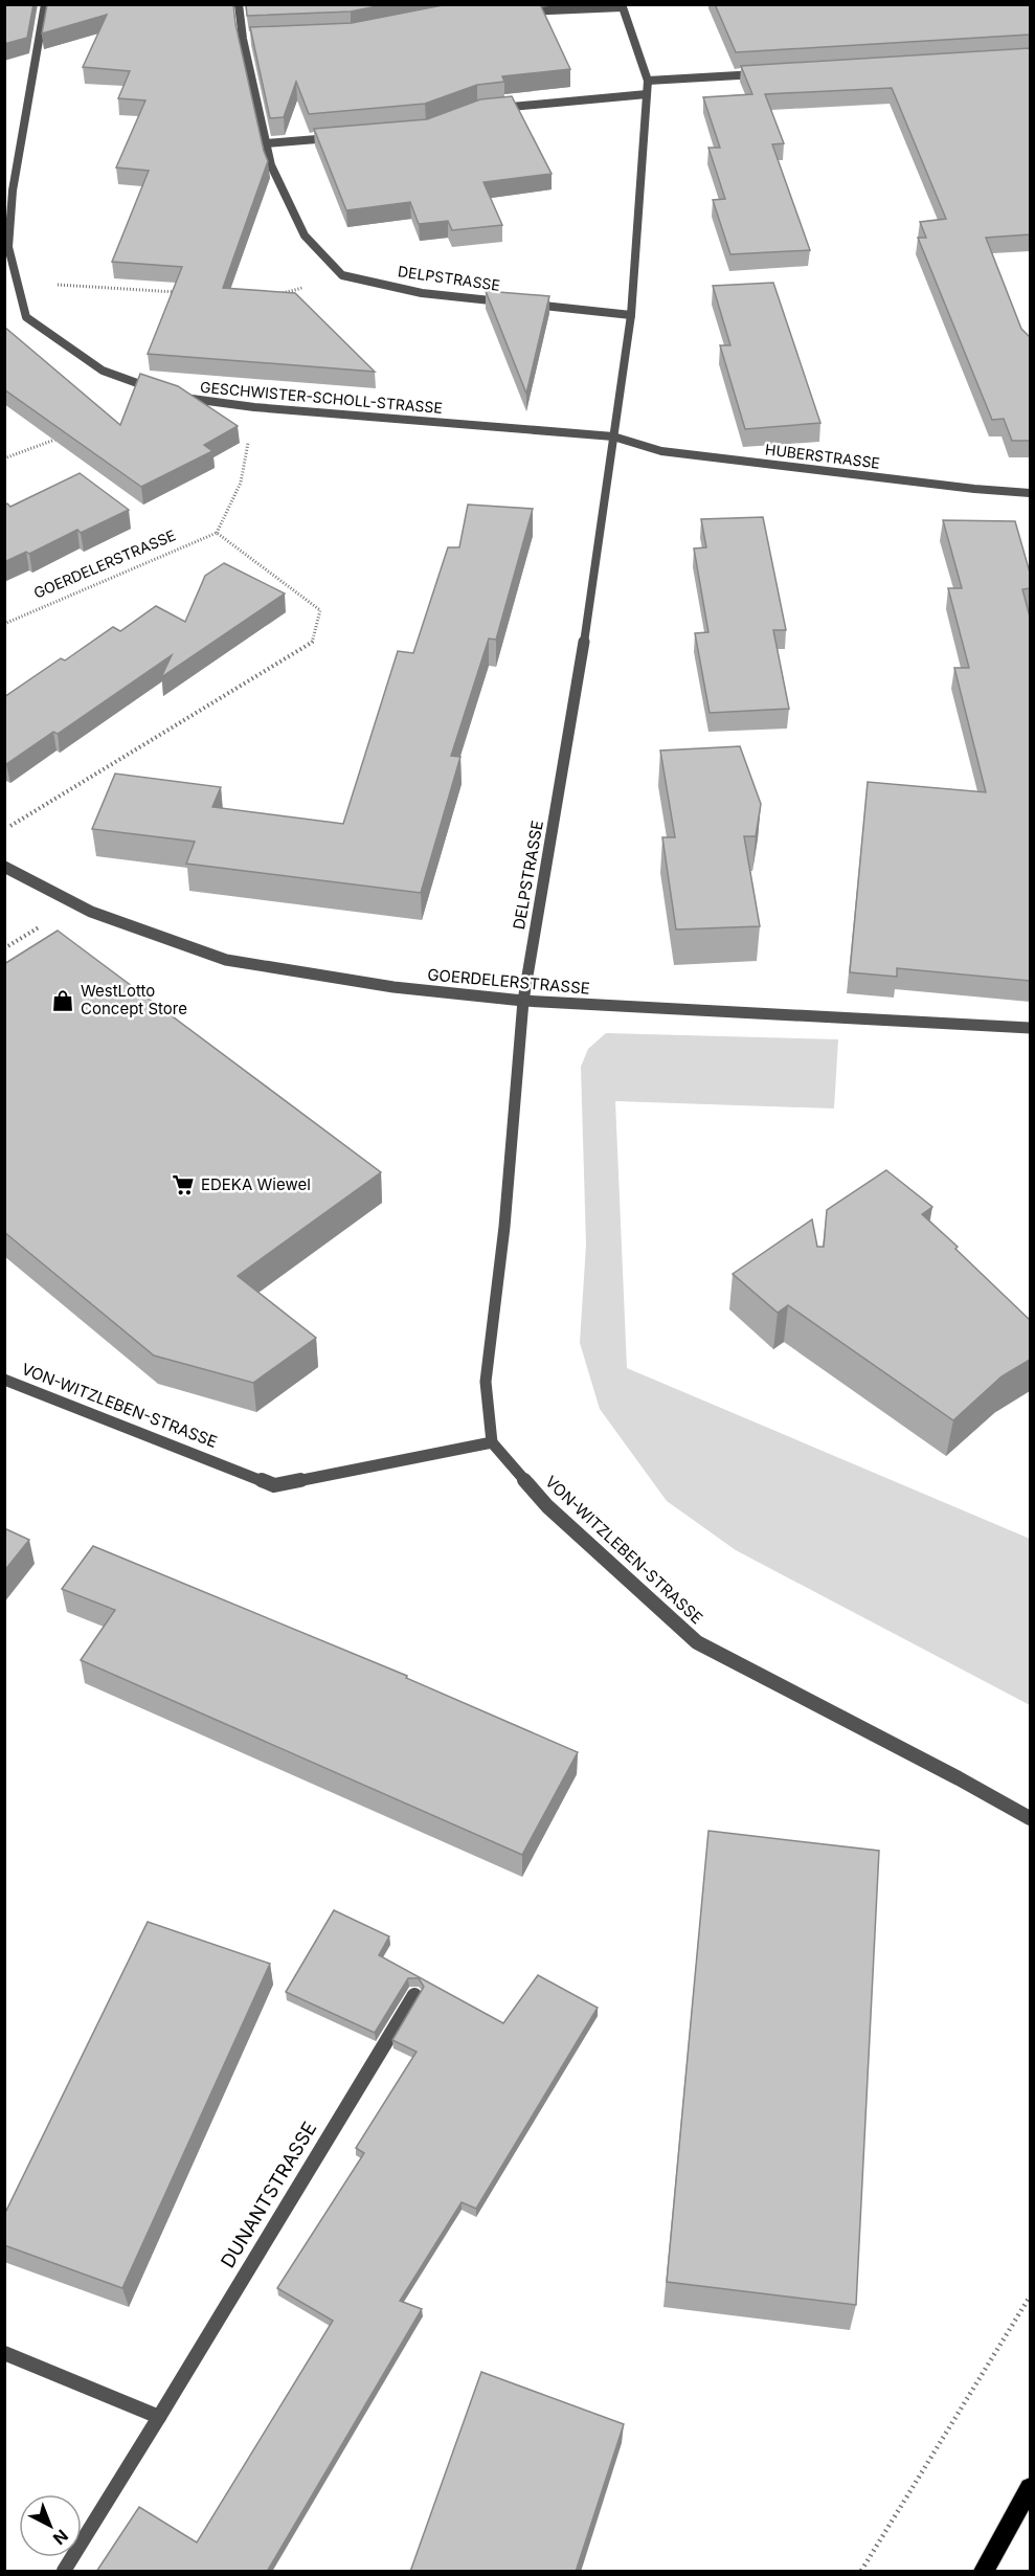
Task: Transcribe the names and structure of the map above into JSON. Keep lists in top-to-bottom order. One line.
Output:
{"streets":{"street":["DELPSTRASSE","GESCHWISTER-SCHOLL-STRASSE","HUBERSTRASSE","GOERDELERSTRASSE","VON-WITZLEBEN-STRASSE","DUNANTSTRASSE"]},"crossings":[["DELPSTRASSE","GESCHWISTER-SCHOLL-STRASSE"],["DELPSTRASSE","HUBERSTRASSE"],["DELPSTRASSE","GOERDELERSTRASSE"],["DELPSTRASSE","VON-WITZLEBEN-STRASSE"],["GESCHWISTER-SCHOLL-STRASSE","HUBERSTRASSE"]],"places":{"shop":["WestLotto Concept Store"],"supermarket":["EDEKA Wiewel"]},"north":"bottom right"}
